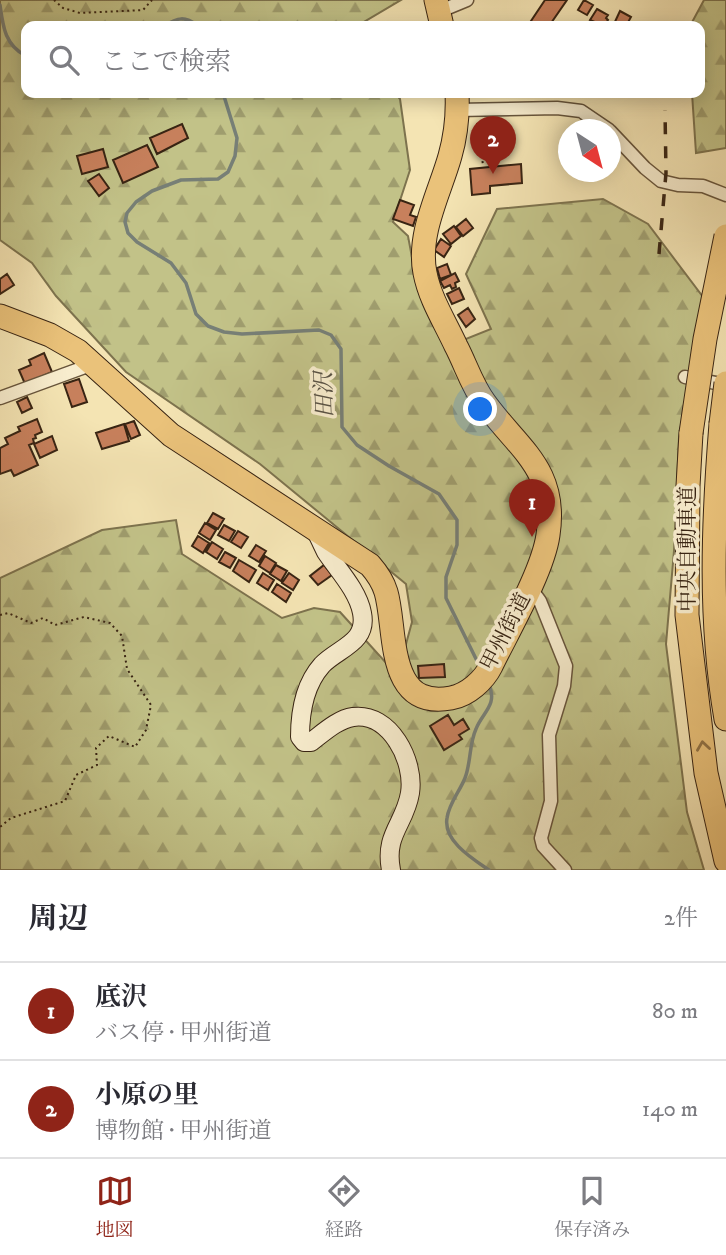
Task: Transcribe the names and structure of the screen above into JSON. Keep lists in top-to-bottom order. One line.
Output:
{"streets":{"highway":["中央自動車道","甲州街道"]},"water":["田沢"],"north":"bottom right","page":{"search":"ここで検索","pins":["2","1"],"heading":["周辺","2件"],"list":[{"mark":"1","name":"底沢","note":"バス停 · 甲州街道","value":"80 m"},{"mark":"2","name":"小原の里","note":"博物館 · 甲州街道","value":"140 m"}],"nav":["地図","経路","保存済み"]}}
